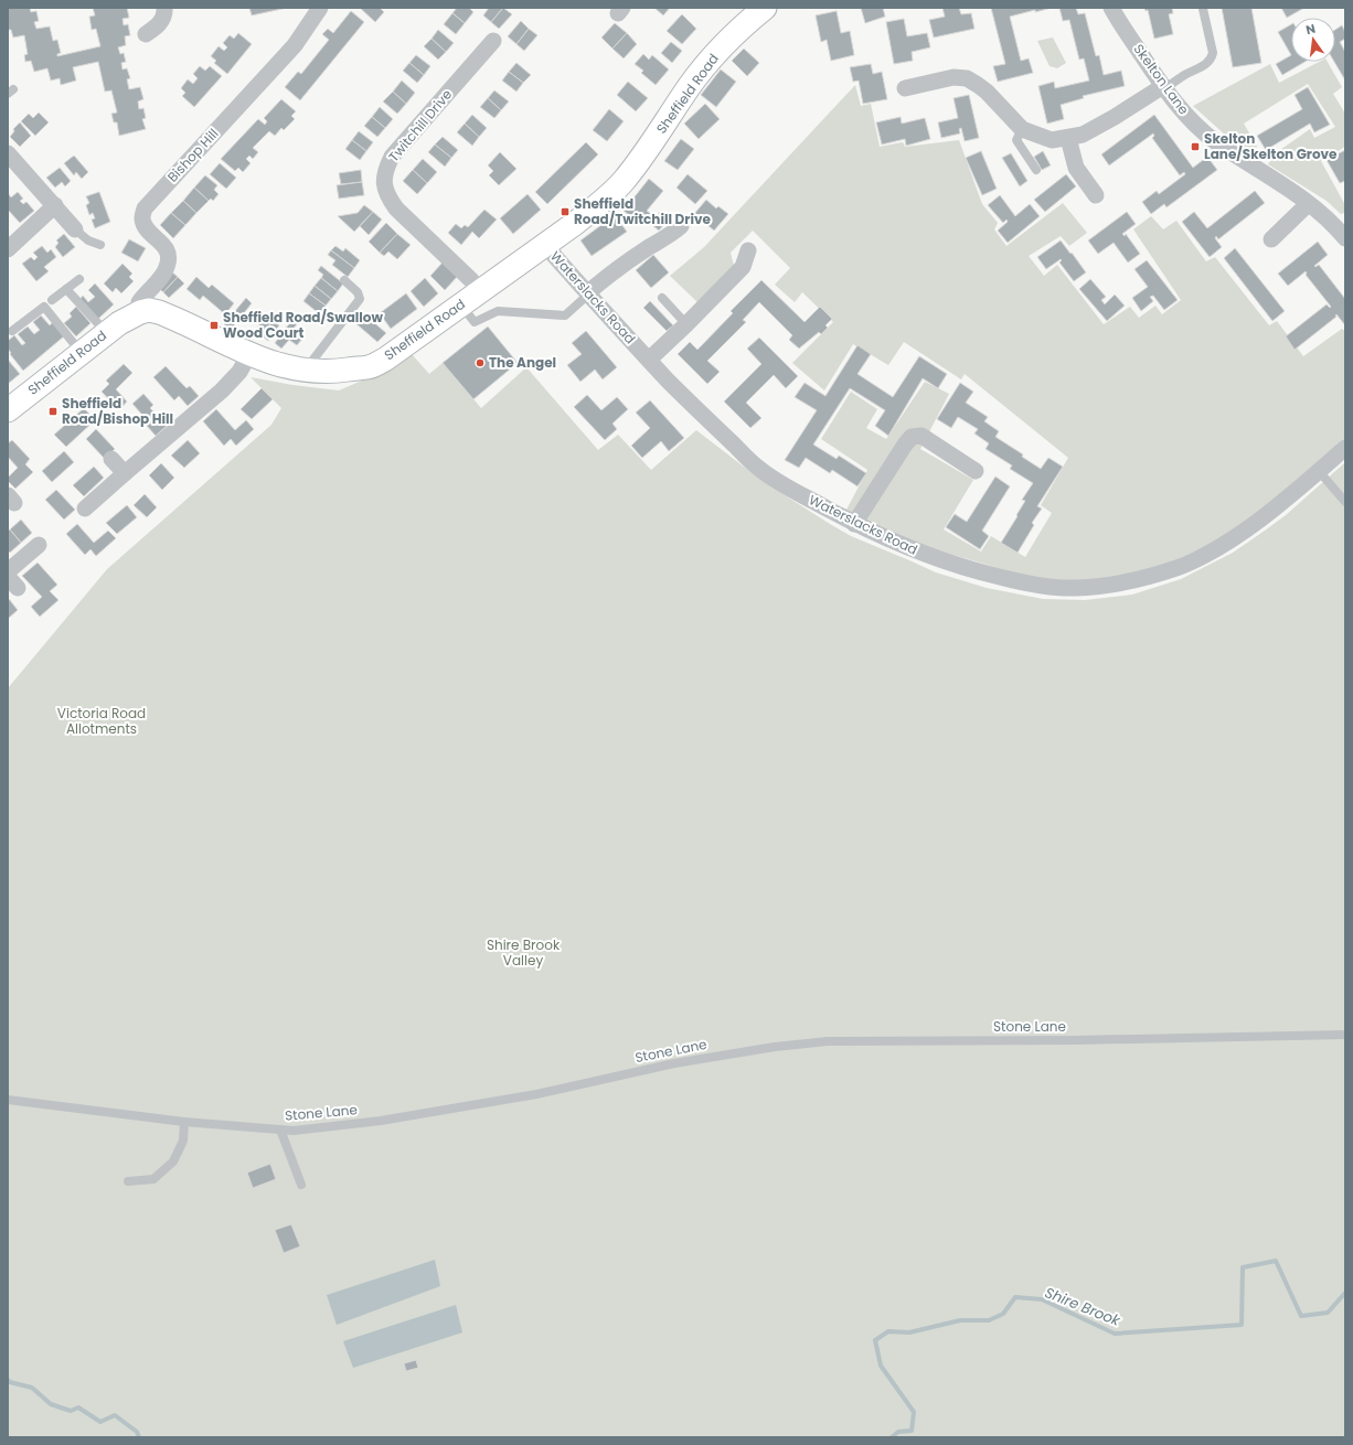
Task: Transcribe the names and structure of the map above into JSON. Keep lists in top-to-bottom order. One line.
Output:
{"streets":{"main road":["Sheffield Road"],"street":["Skelton Lane","Twitchill Drive","Bishop Hill","Waterslacks Road"],"lane":["Stone Lane"]},"crossings":[["Sheffield Road","Twitchill Drive"],["Sheffield Road","Bishop Hill"],["Sheffield Road","Waterslacks Road"]],"water":["Shire Brook"],"parks":["Victoria Road Allotments","Shire Brook Valley"],"places":{"transit":["Skelton Lane/Skelton Grove","Sheffield Road/Twitchill Drive","Sheffield Road/Swallow Wood Court","Sheffield Road/Bishop Hill"],"other":["The Angel"]},"north":"top"}
